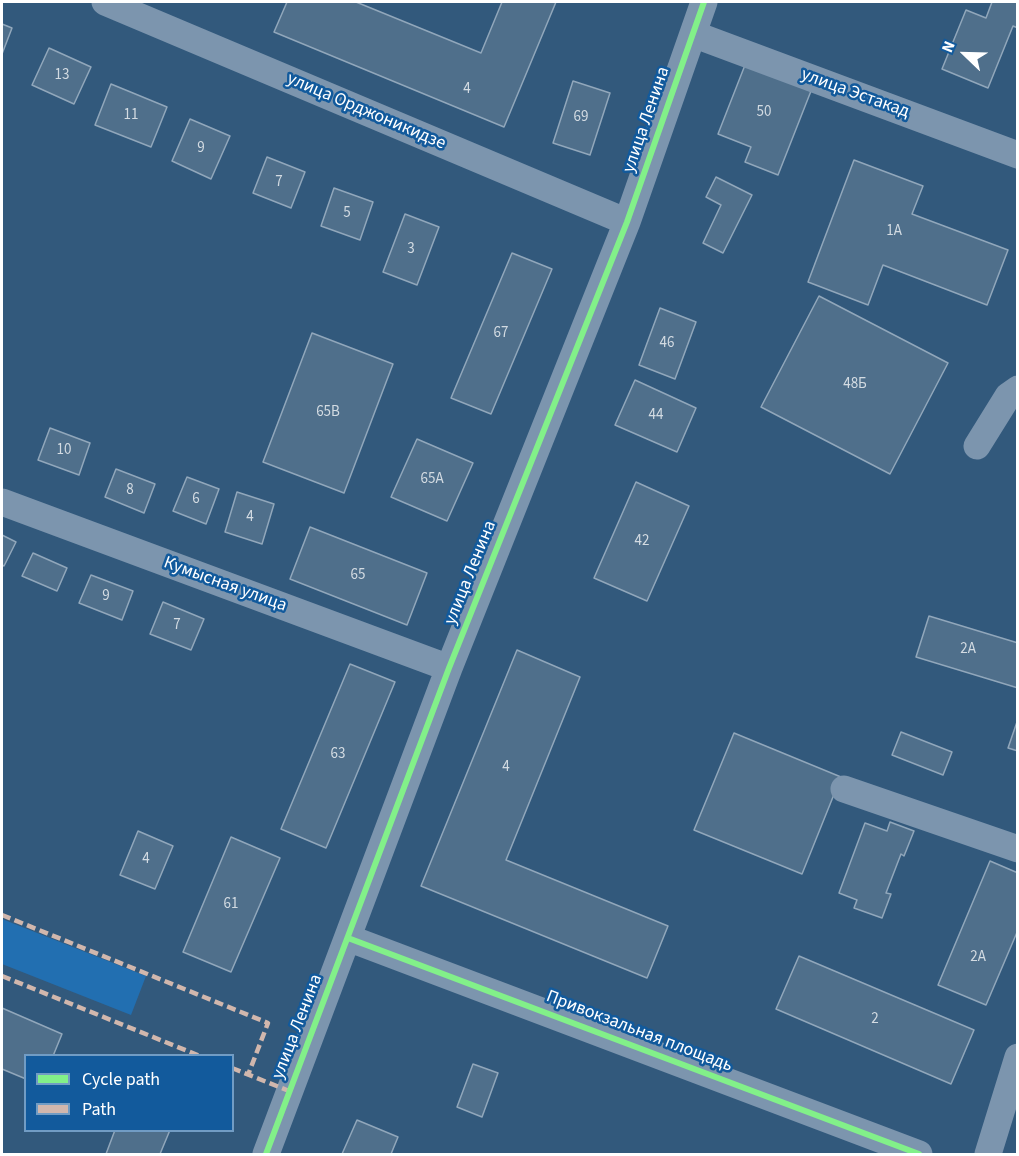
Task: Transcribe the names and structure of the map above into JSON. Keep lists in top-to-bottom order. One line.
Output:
{"streets":{"street":["улица Эстакад","улица Орджоникидзе","улица Ленина","Кумысная улица","Привокзальная площадь"]},"crossings":[["улица Эстакад","улица Ленина"],["улица Орджоникидзе","улица Ленина"],["улица Ленина","Кумысная улица"],["улица Ленина","Привокзальная площадь"]],"house_numbers":["13","4","50","11","69","9","7","5","1А","3","67","46","48Б","65В","44","10","65А","8","6","4","42","65","9","7","2А","63","4","4","61","2А","2"],"legend":["Cycle path","Path"],"north":"top left"}
